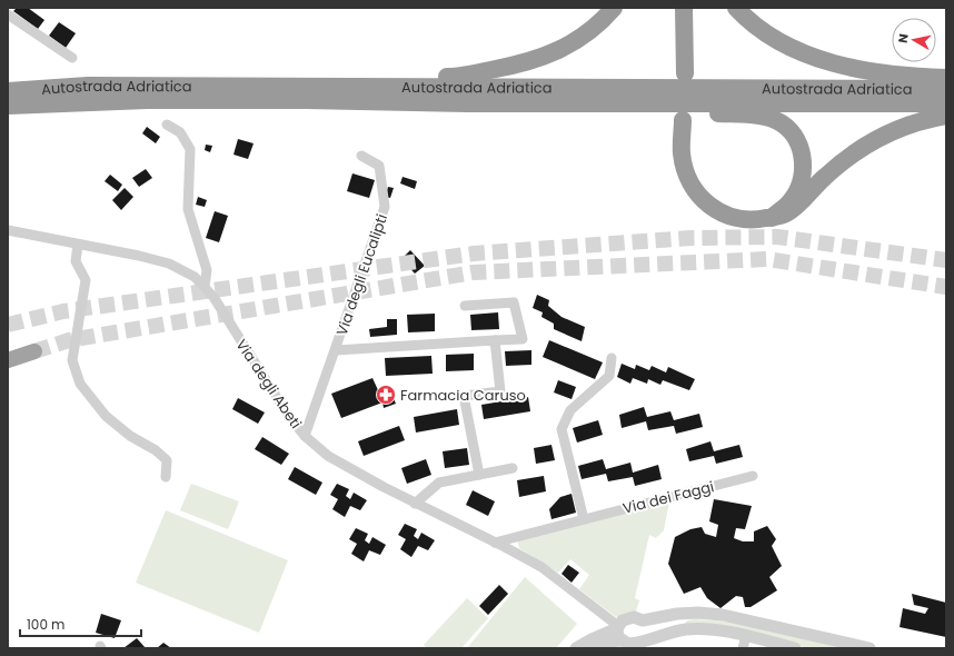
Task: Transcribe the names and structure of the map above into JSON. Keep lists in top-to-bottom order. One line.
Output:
{"streets":{"highway":["Autostrada Adriatica"],"street":["Via degli Eucalipti","Via degli Abeti","Via dei Faggi"]},"crossings":[["Via degli Eucalipti","Via degli Abeti"],["Via degli Abeti","Via dei Faggi"]],"places":{"pharmacy":["Farmacia Caruso"]},"scale_bar":"100 m","north":"left"}
